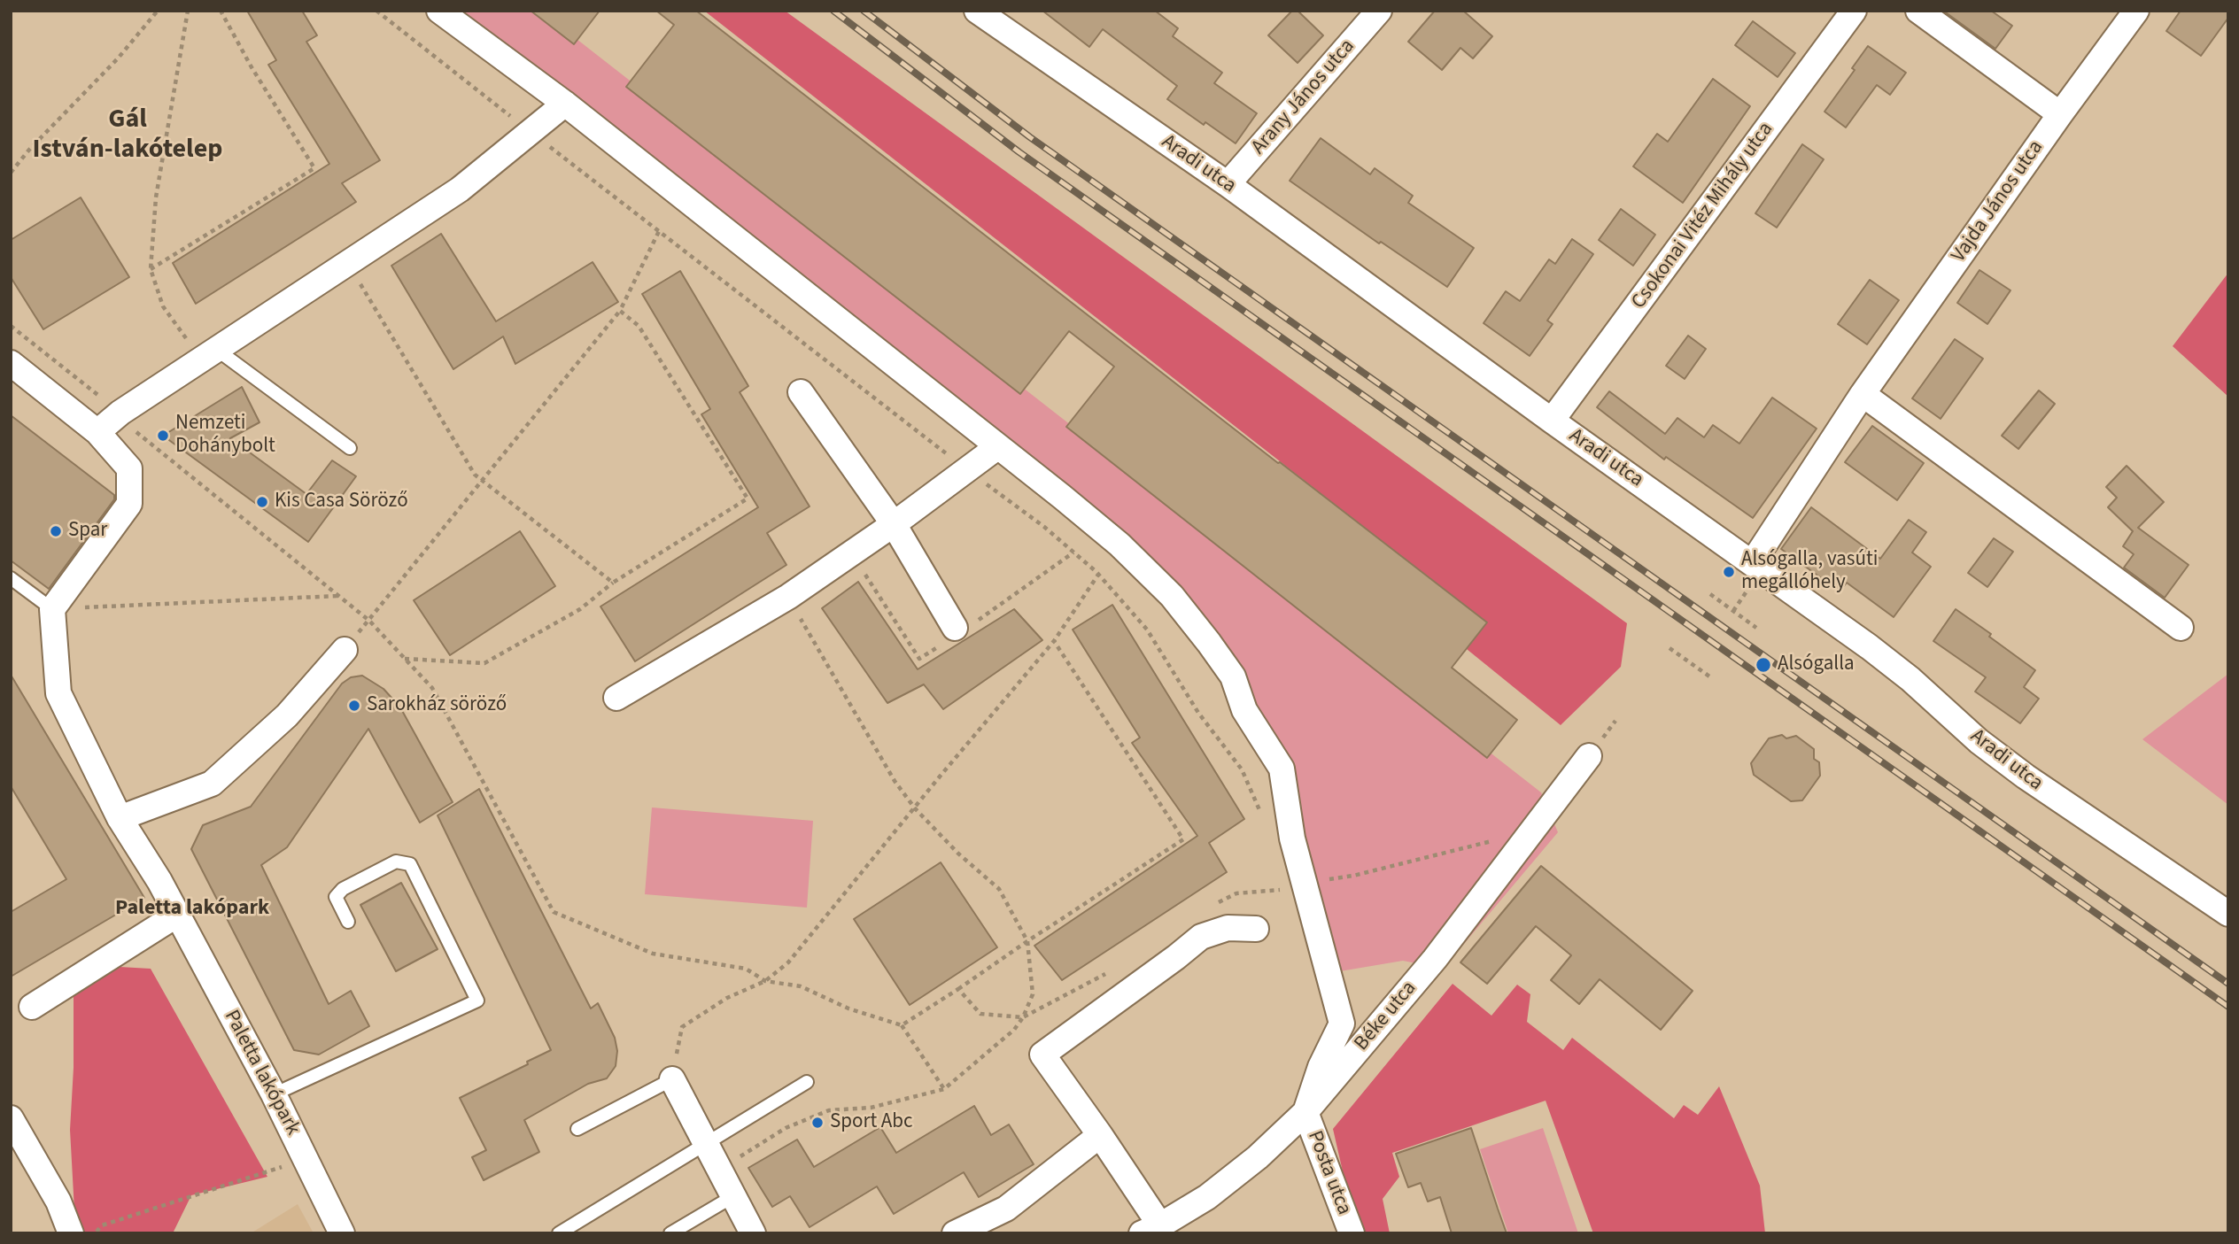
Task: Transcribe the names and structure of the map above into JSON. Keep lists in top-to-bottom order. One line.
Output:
{"streets":{"street":["Arany János utca","Aradi utca","Vajda János utca","Csokonai Vitéz Mihály utca","Béke utca","Paletta lakópark","Posta utca"]},"crossings":[["Arany János utca","Aradi utca"],["Aradi utca","Vajda János utca"],["Aradi utca","Csokonai Vitéz Mihály utca"],["Béke utca","Posta utca"]],"districts":["Gál István-lakótelep","Paletta lakópark"],"places":["Nemzeti Dohánybolt","Kis Casa Söröző","Spar","Alsógalla, vasúti megállóhely","Alsógalla","Sarokház söröző","Sport Abc"]}
